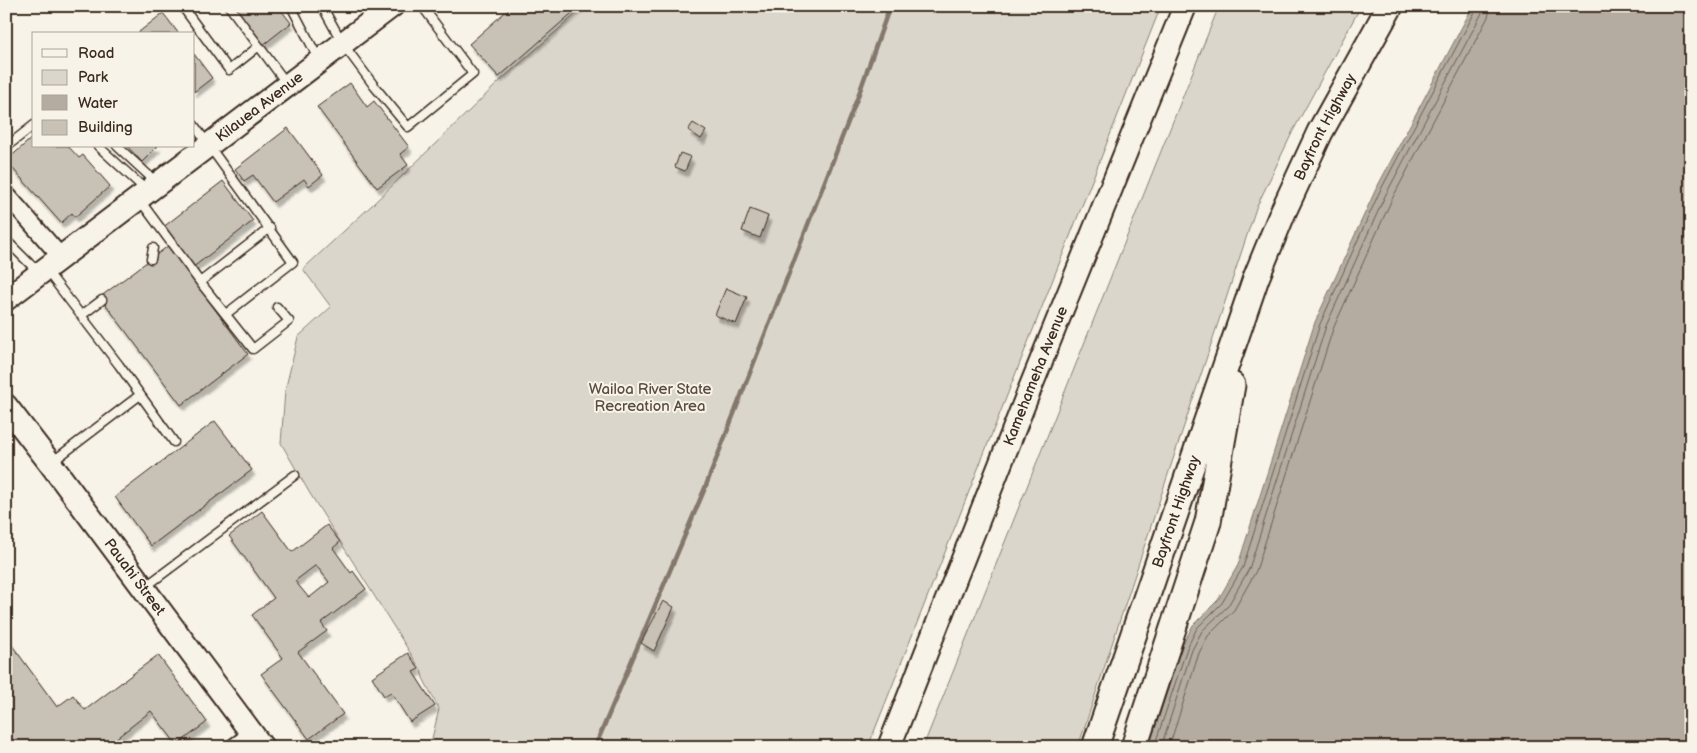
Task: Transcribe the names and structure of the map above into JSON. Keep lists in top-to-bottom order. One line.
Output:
{"streets":{"main road":["Bayfront Highway"],"street":["Kilauea Avenue","Kamehameha Avenue","Pauahi Street"]},"parks":["Wailoa River State Recreation Area"],"legend":["Road","Park","Water","Building"]}
